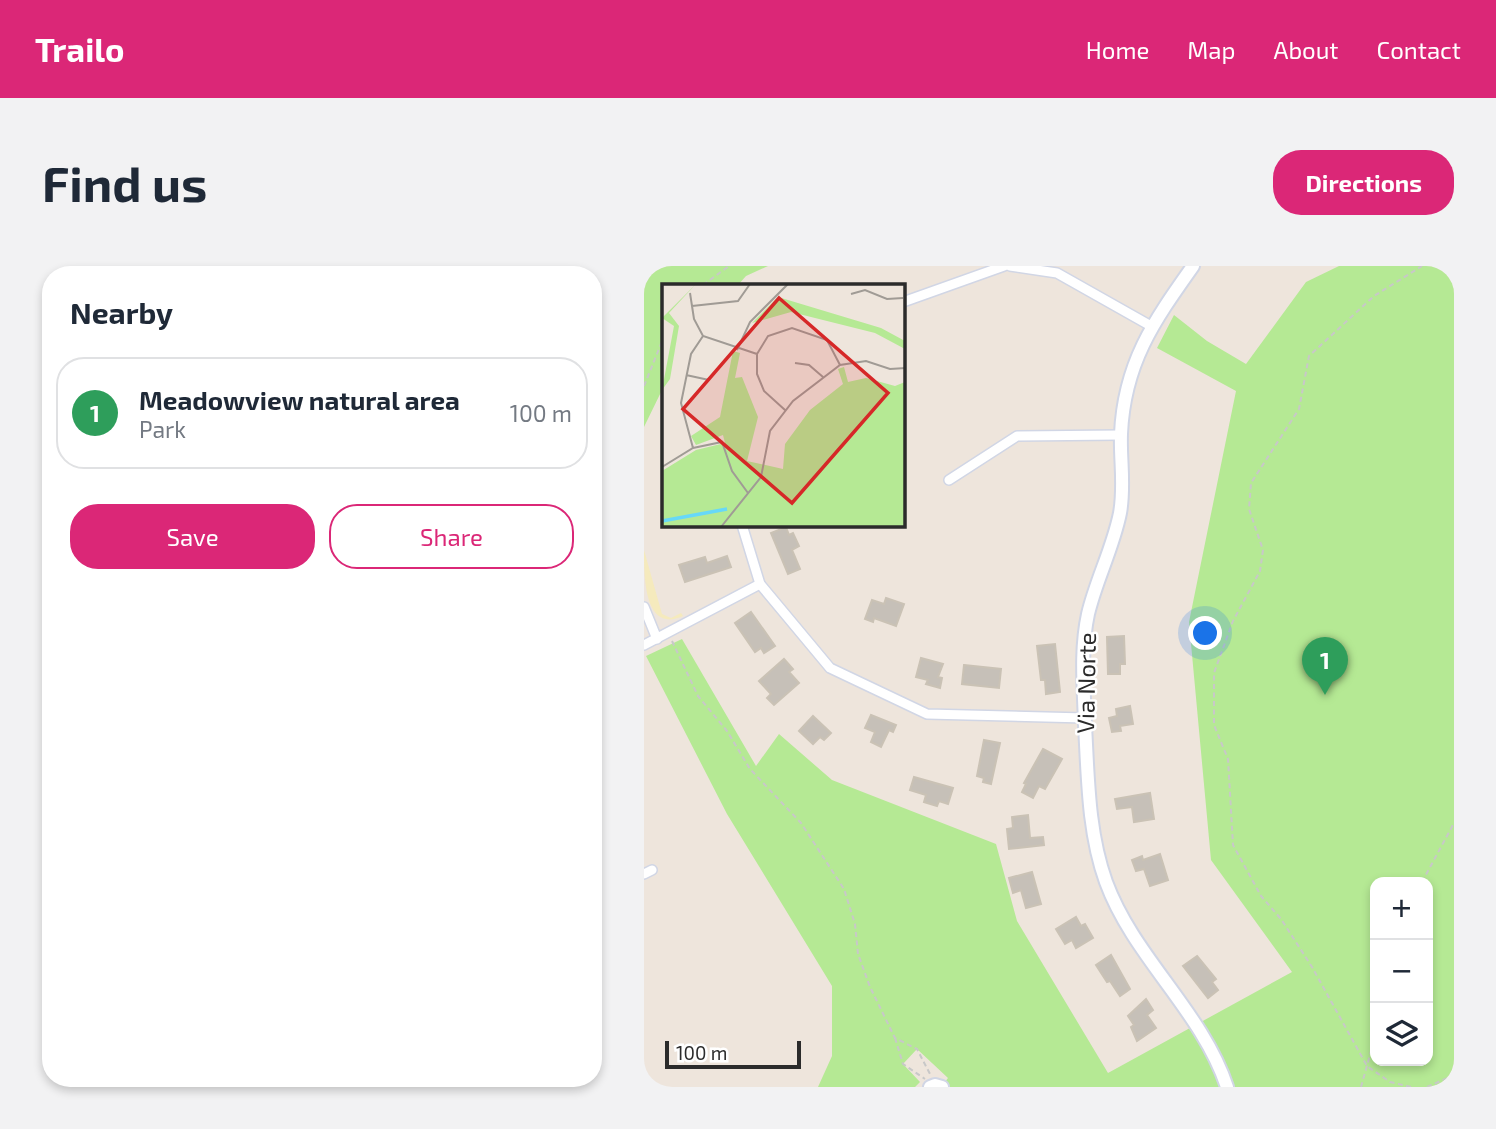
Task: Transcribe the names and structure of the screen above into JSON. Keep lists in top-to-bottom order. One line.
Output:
{"streets":{"street":["Via Norte"]},"scale_bar":"100 m","page":{"header":"Trailo","nav":["Home","Map","About","Contact"],"buttons":["Directions",["Save","Share"]],"title":"Find us","heading":"Nearby","list":[{"mark":"1","name":"Meadowview natural area","note":"Park","value":"100 m"}],"pins":"1","map_buttons":["+","−"],"scale":"100 m"}}
